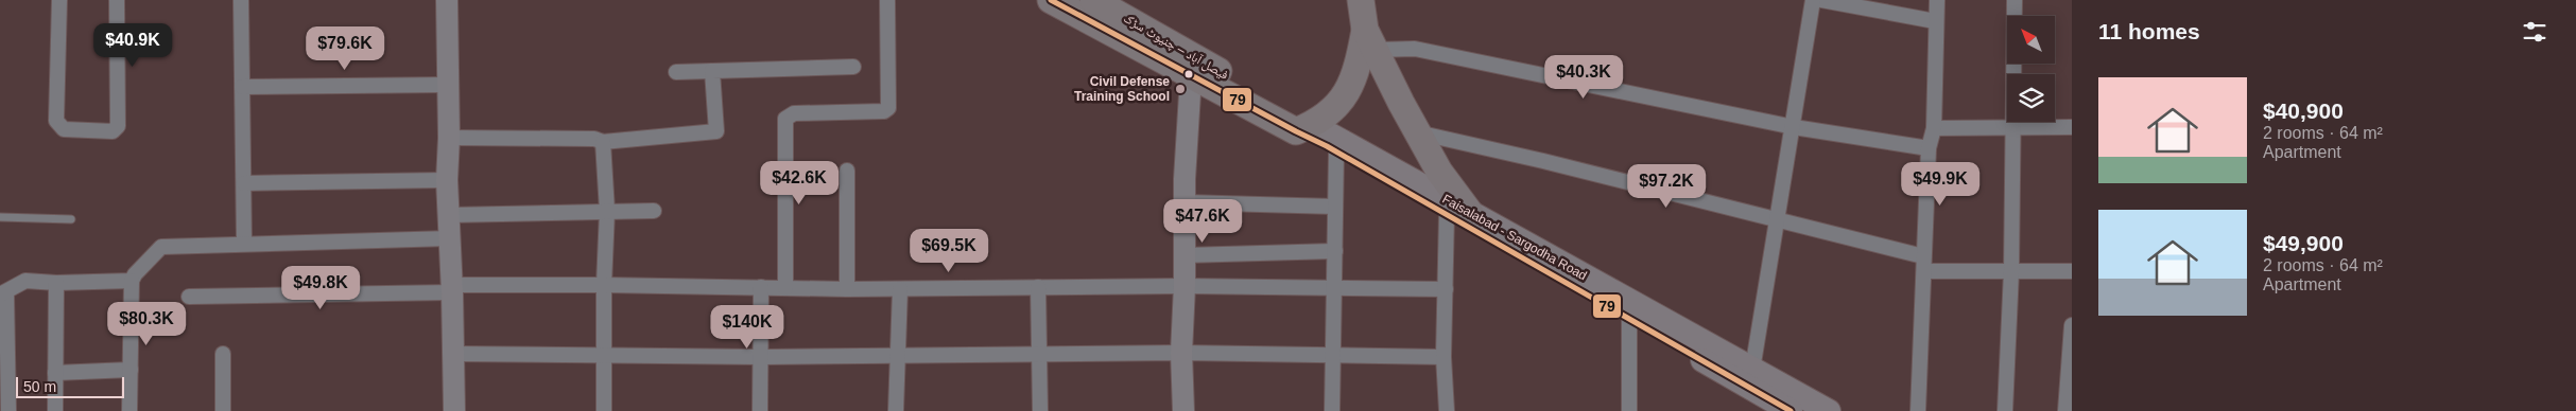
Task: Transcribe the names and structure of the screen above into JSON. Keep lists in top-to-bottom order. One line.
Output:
{"streets":{"highway":["فیصل آباد – چنیوٹ سڑک"],"main road":["Faisalabad - Sargodha Road"]},"crossings":[["فیصل آباد – چنیوٹ سڑک","Faisalabad - Sargodha Road"]],"places":["Civil Defense Training School"],"lines":["transit line 79"],"scale_bar":"50 m","north":"top left","page":{"heading":"11 homes","price":["$40.9K","$79.6K","$40.3K","$42.6K","$49.9K","$97.2K","$47.6K","$69.5K","$49.8K","$80.3K","$140K"],"list":[{"name":"$40,900","note":"2 rooms · 64 m² · Apartment"},{"name":"$49,900","note":"2 rooms · 64 m² · Apartment"}],"scale":"50 m"}}
